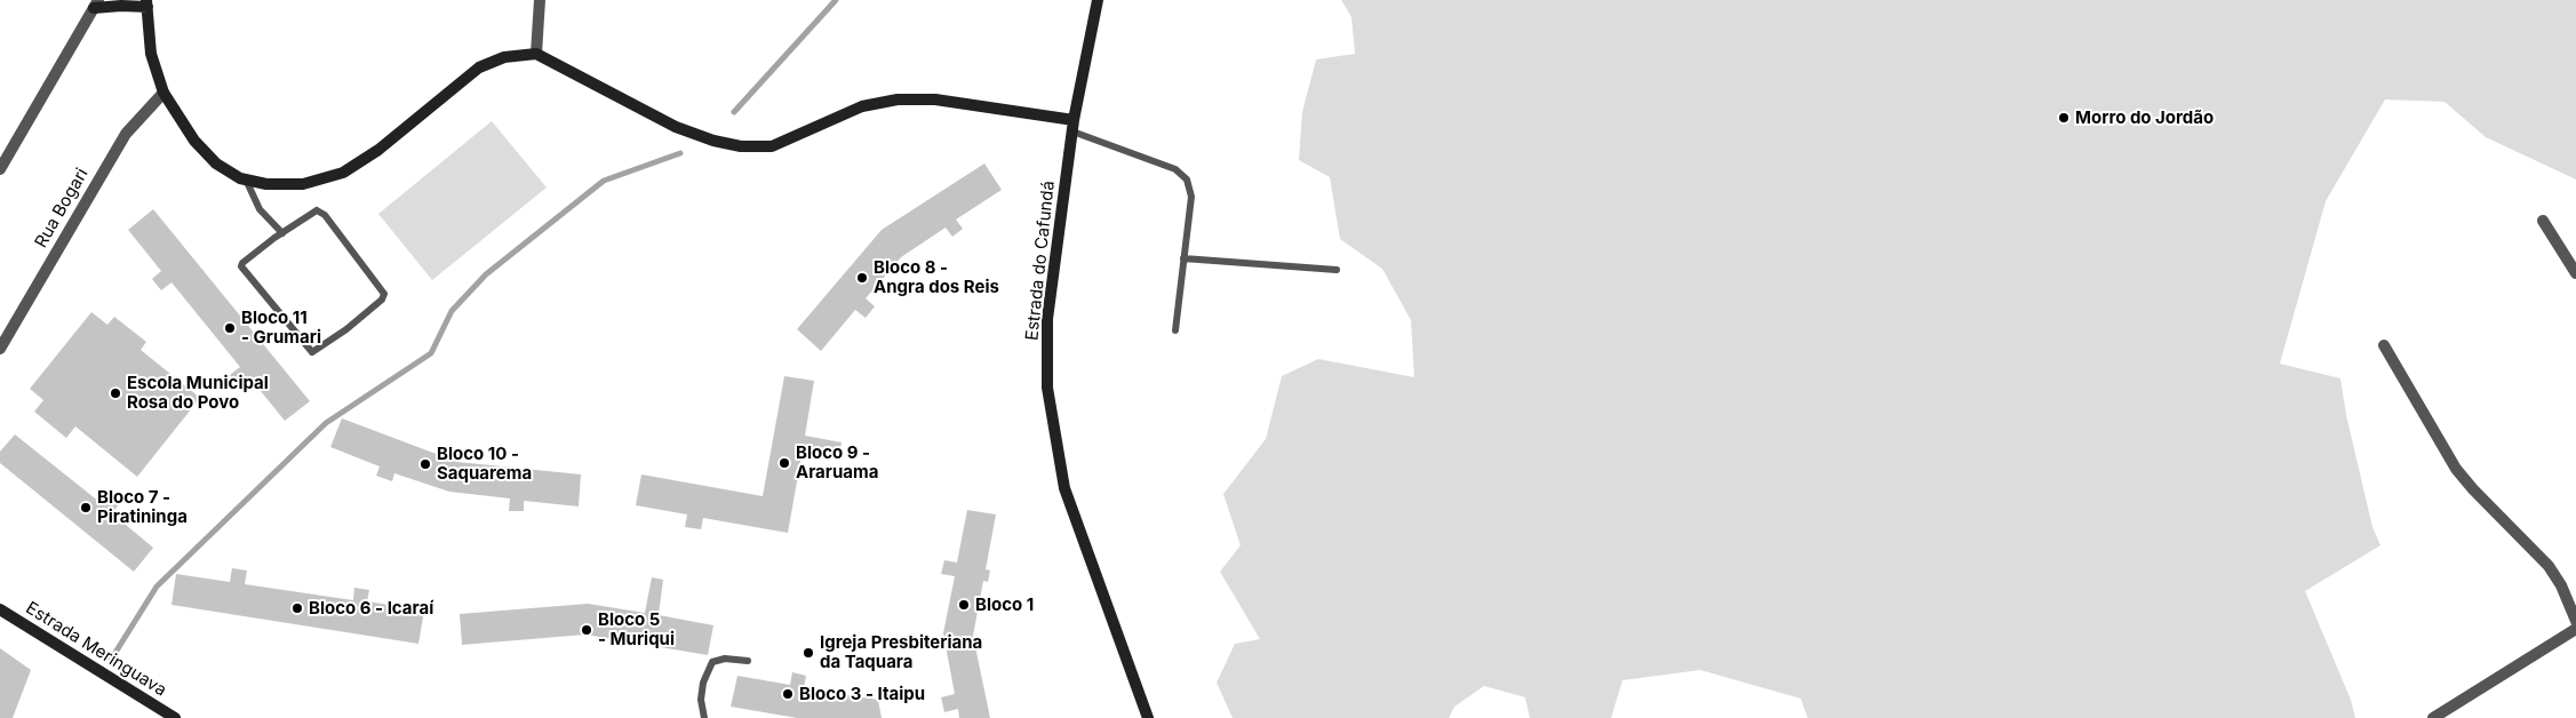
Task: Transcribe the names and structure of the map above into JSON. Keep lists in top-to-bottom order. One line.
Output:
{"streets":{"street":["Rua Bogari","Estrada do Cafundá","Estrada Meringuava"]},"places":["Morro do Jordão","Bloco 8 - Angra dos Reis","Bloco 11 - Grumari","Escola Municipal Rosa do Povo","Bloco 9 - Araruama","Bloco 10 - Saquarema","Bloco 7 - Piratininga","Bloco 1","Bloco 6 - Icaraí","Bloco 5 - Muriqui","Igreja Presbiteriana da Taquara","Bloco 3 - Itaipu"]}
